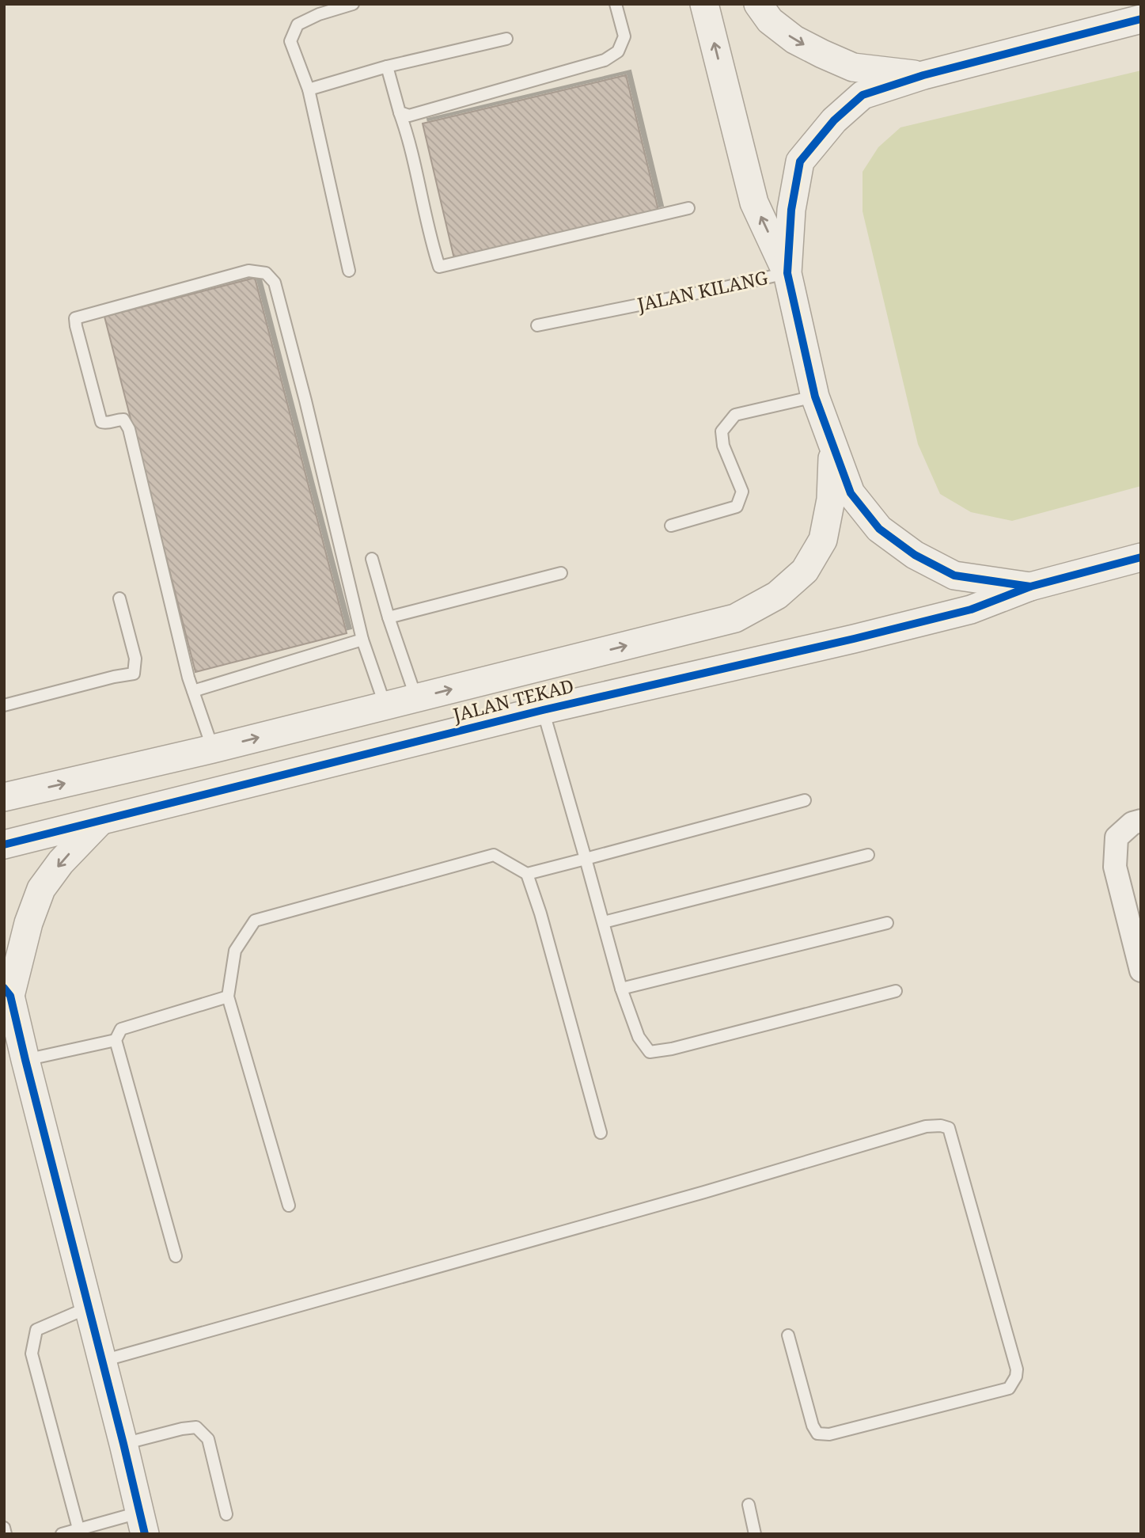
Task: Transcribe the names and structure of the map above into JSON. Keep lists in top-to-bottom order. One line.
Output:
{"streets":{"street":["JALAN KILANG","JALAN TEKAD"]},"one_way":["JALAN KILANG"]}
